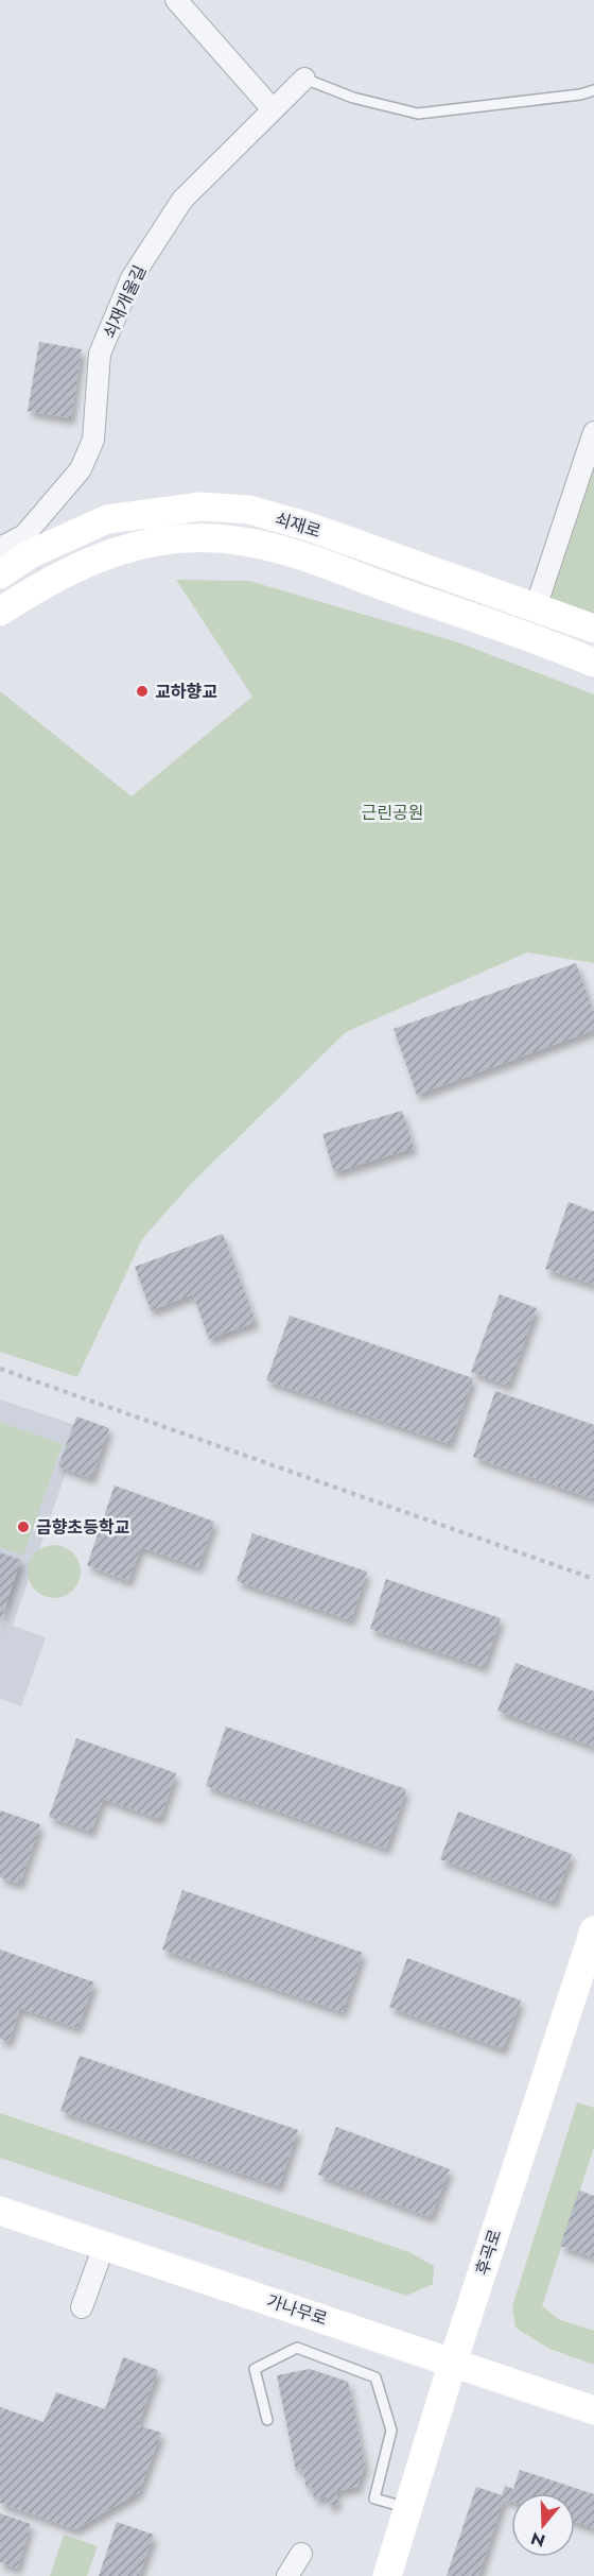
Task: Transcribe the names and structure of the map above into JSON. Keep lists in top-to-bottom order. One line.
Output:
{"streets":{"street":["쇠재개울길","쇠재로","후곡로","가나무로"]},"crossings":[["후곡로","가나무로"]],"parks":["근린공원"],"places":["교하향교","금향초등학교"],"north":"bottom"}
